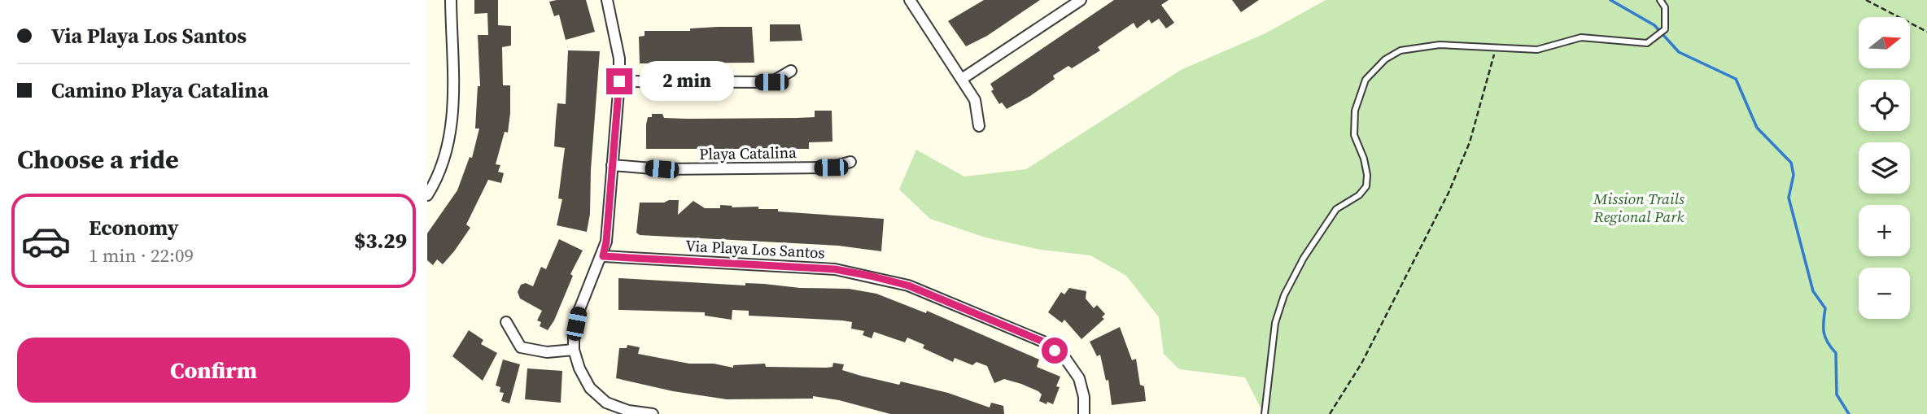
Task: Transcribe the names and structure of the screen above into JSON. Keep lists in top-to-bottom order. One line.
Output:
{"streets":{"street":["Playa Catalina","Via Playa Los Santos"]},"parks":["Mission Trails Regional Park"],"north":"right","page":{"banner":["Via Playa Los Santos","Camino Playa Catalina"],"map_buttons":["+","−"],"bubble":"2 min","heading":"Choose a ride","list":[{"name":"Economy","note":"1 min · 22:09","value":"$3.29"}],"buttons":"Confirm"}}
